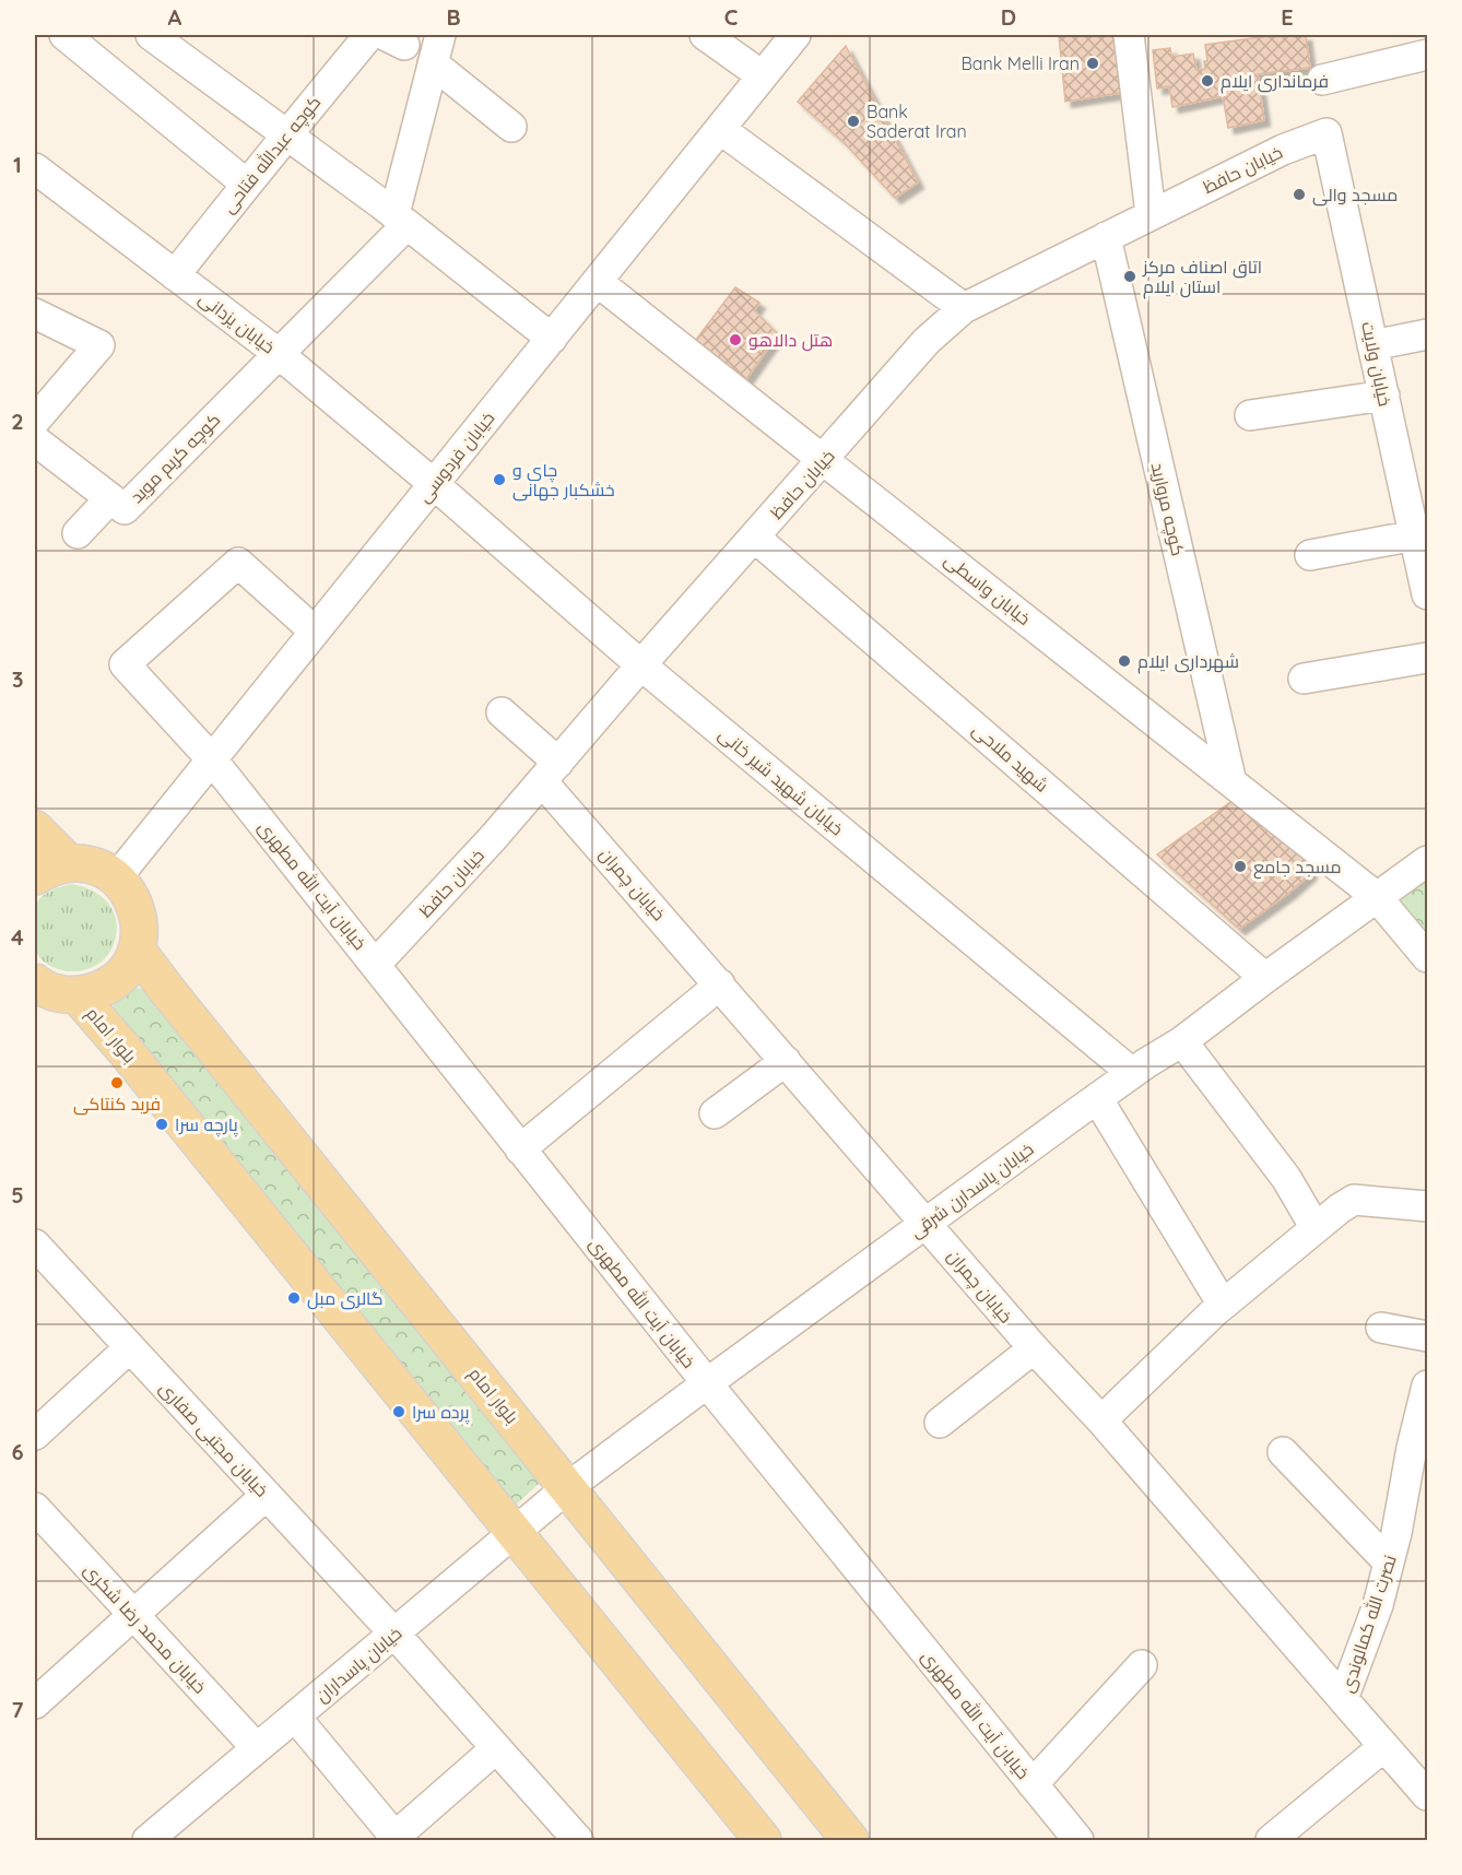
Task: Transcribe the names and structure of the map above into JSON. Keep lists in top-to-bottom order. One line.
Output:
{"streets":{"main road":["بلوار امام"],"street":["کوچه عبدالله فتاحی","خیابان حافظ","خیابان یزدانی","خیابان ولایت","خیابان فردوسی","کوچه کریم موید","کوچه مروارید","خیابان واسطی","شهید ملاحی","خیابان شهید شیر خانی","خیابان چمران","خیابان آیت الله مطهری","خیابان پاسدارن شرقی","خیابان مجتبی صفاری","نصرت الله کمالوندی","خیابان محمد رضا شکری","خیابان پاسداران"]},"crossings":[["کوچه عبدالله فتاحی","خیابان یزدانی"],["خیابان حافظ","خیابان ولایت"],["خیابان حافظ","کوچه مروارید"],["خیابان حافظ","خیابان واسطی"],["خیابان حافظ","شهید ملاحی"],["خیابان حافظ","خیابان شهید شیر خانی"],["خیابان حافظ","خیابان چمران"],["خیابان حافظ","خیابان آیت الله مطهری"],["خیابان یزدانی","خیابان فردوسی"],["خیابان یزدانی","کوچه کریم موید"],["خیابان یزدانی","خیابان شهید شیر خانی"],["خیابان فردوسی","خیابان واسطی"],["خیابان فردوسی","خیابان شهید شیر خانی"],["خیابان فردوسی","خیابان آیت الله مطهری"],["کوچه مروارید","خیابان واسطی"],["خیابان واسطی","خیابان پاسدارن شرقی"],["شهید ملاحی","خیابان پاسدارن شرقی"],["خیابان شهید شیر خانی","خیابان پاسدارن شرقی"],["خیابان چمران","خیابان پاسدارن شرقی"],["خیابان چمران","نصرت الله کمالوندی"],["خیابان آیت الله مطهری","خیابان پاسدارن شرقی"],["بلوار امام","خیابان پاسدارن شرقی"],["بلوار امام","خیابان پاسداران"],["خیابان پاسدارن شرقی","خیابان پاسداران"],["خیابان مجتبی صفاری","خیابان پاسداران"],["خیابان محمد رضا شکری","خیابان پاسداران"]],"places":["Bank Melli Iran","فرمانداری ایلام","Bank Saderat Iran","مسجد والی","اتاق اصناف مرکز استان ایلام","هتل دالاهو","چای و خشکبار جهانی","شهرداری ایلام","مسجد جامع","فرید کنتاکی","پارچه سرا","گالری مبل","پرده سرا"],"grid":{"columns":["A","B","C","D","E"],"rows":["1","2","3","4","5","6","7"]}}
